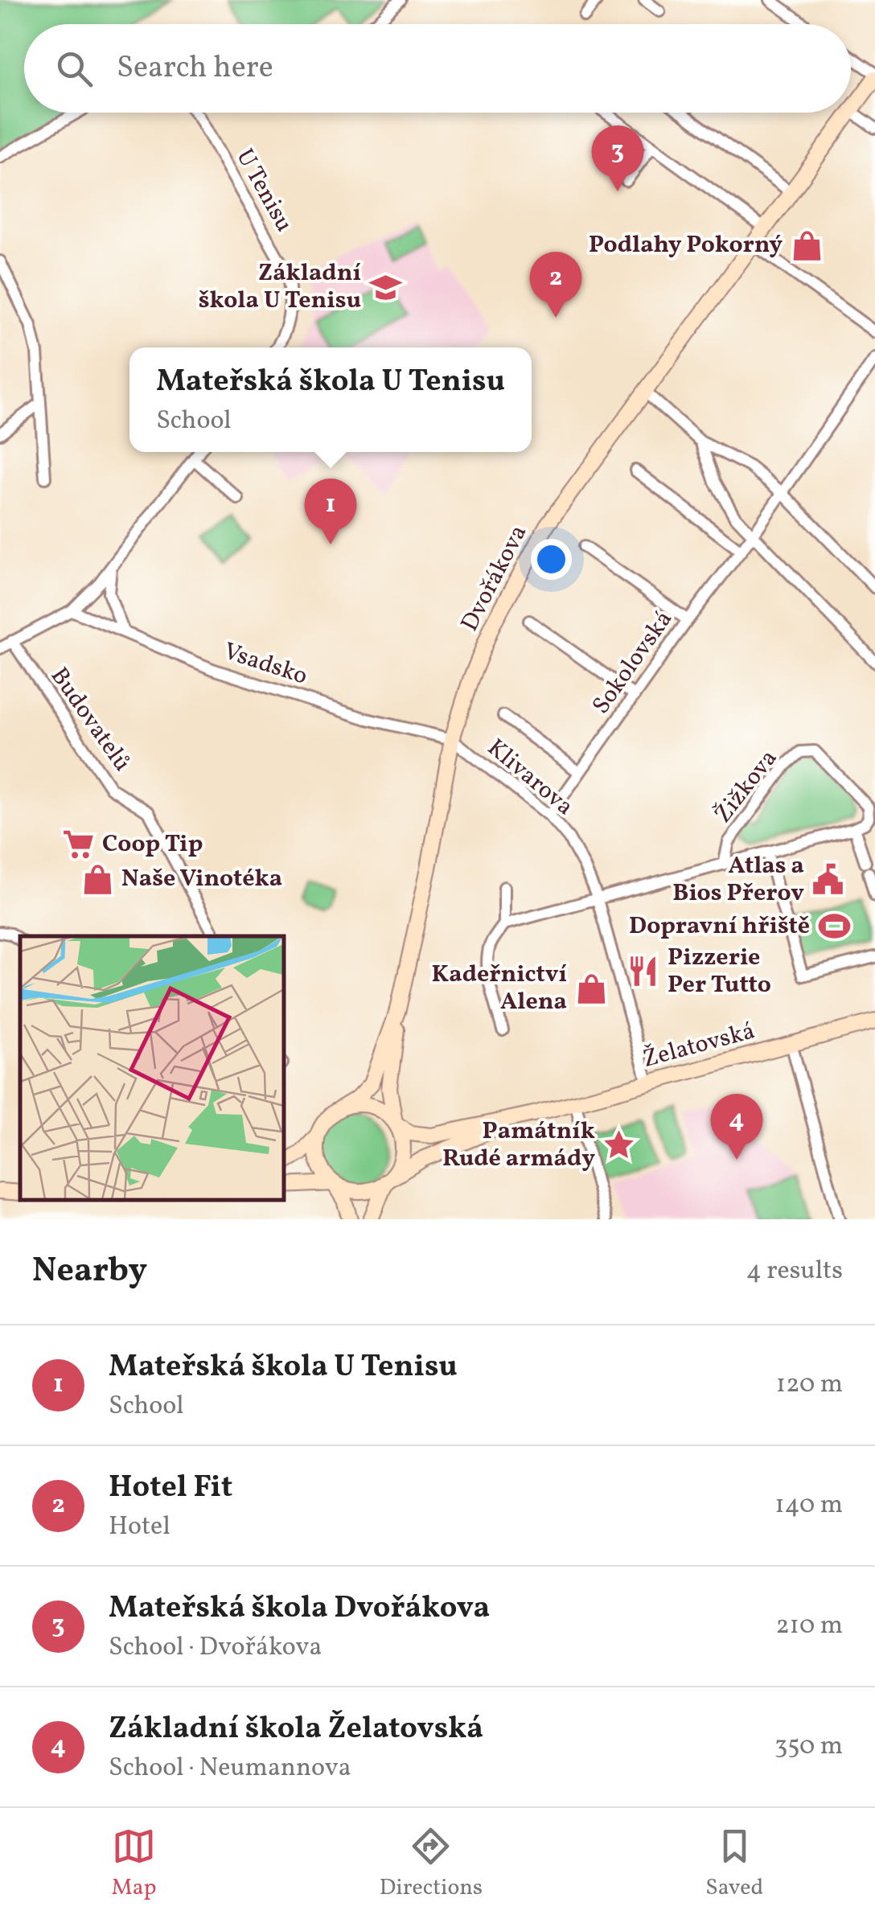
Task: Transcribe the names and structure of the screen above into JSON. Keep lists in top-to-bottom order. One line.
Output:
{"streets":{"main road":["Dvořákova","Želatovská"],"street":["U Tenisu","Sokolovská","Vsadsko","Budovatelů","Klivarova","Žižkova"]},"crossings":[["Dvořákova","Vsadsko"],["Dvořákova","Klivarova"],["Dvořákova","Želatovská"],["Sokolovská","Klivarova"],["Vsadsko","Klivarova"],["Klivarova","Žižkova"],["Klivarova","Želatovská"]],"places":{"shop":["Podlahy Pokorný","Naše Vinotéka","Kadeřnictví Alena"],"school or university":["Základní škola U Tenisu"],"supermarket":["Coop Tip"],"public building":["Atlas a Bios Přerov"],"sports":["Dopravní hřiště"],"restaurant":["Pizzerie Per Tutto"],"place":["Památník Rudé armády"]},"page":{"search":"Search here","pins":["3","2","1","4"],"popup":["Mateřská škola U Tenisu","School"],"heading":["Nearby","4 results"],"list":[{"mark":"1","name":"Mateřská škola U Tenisu","note":"School","value":"120 m"},{"mark":"2","name":"Hotel Fit","note":"Hotel","value":"140 m"},{"mark":"3","name":"Mateřská škola Dvořákova","note":"School · Dvořákova","value":"210 m"},{"mark":"4","name":"Základní škola Želatovská","note":"School · Neumannova","value":"350 m"}],"nav":["Map","Directions","Saved"]}}
